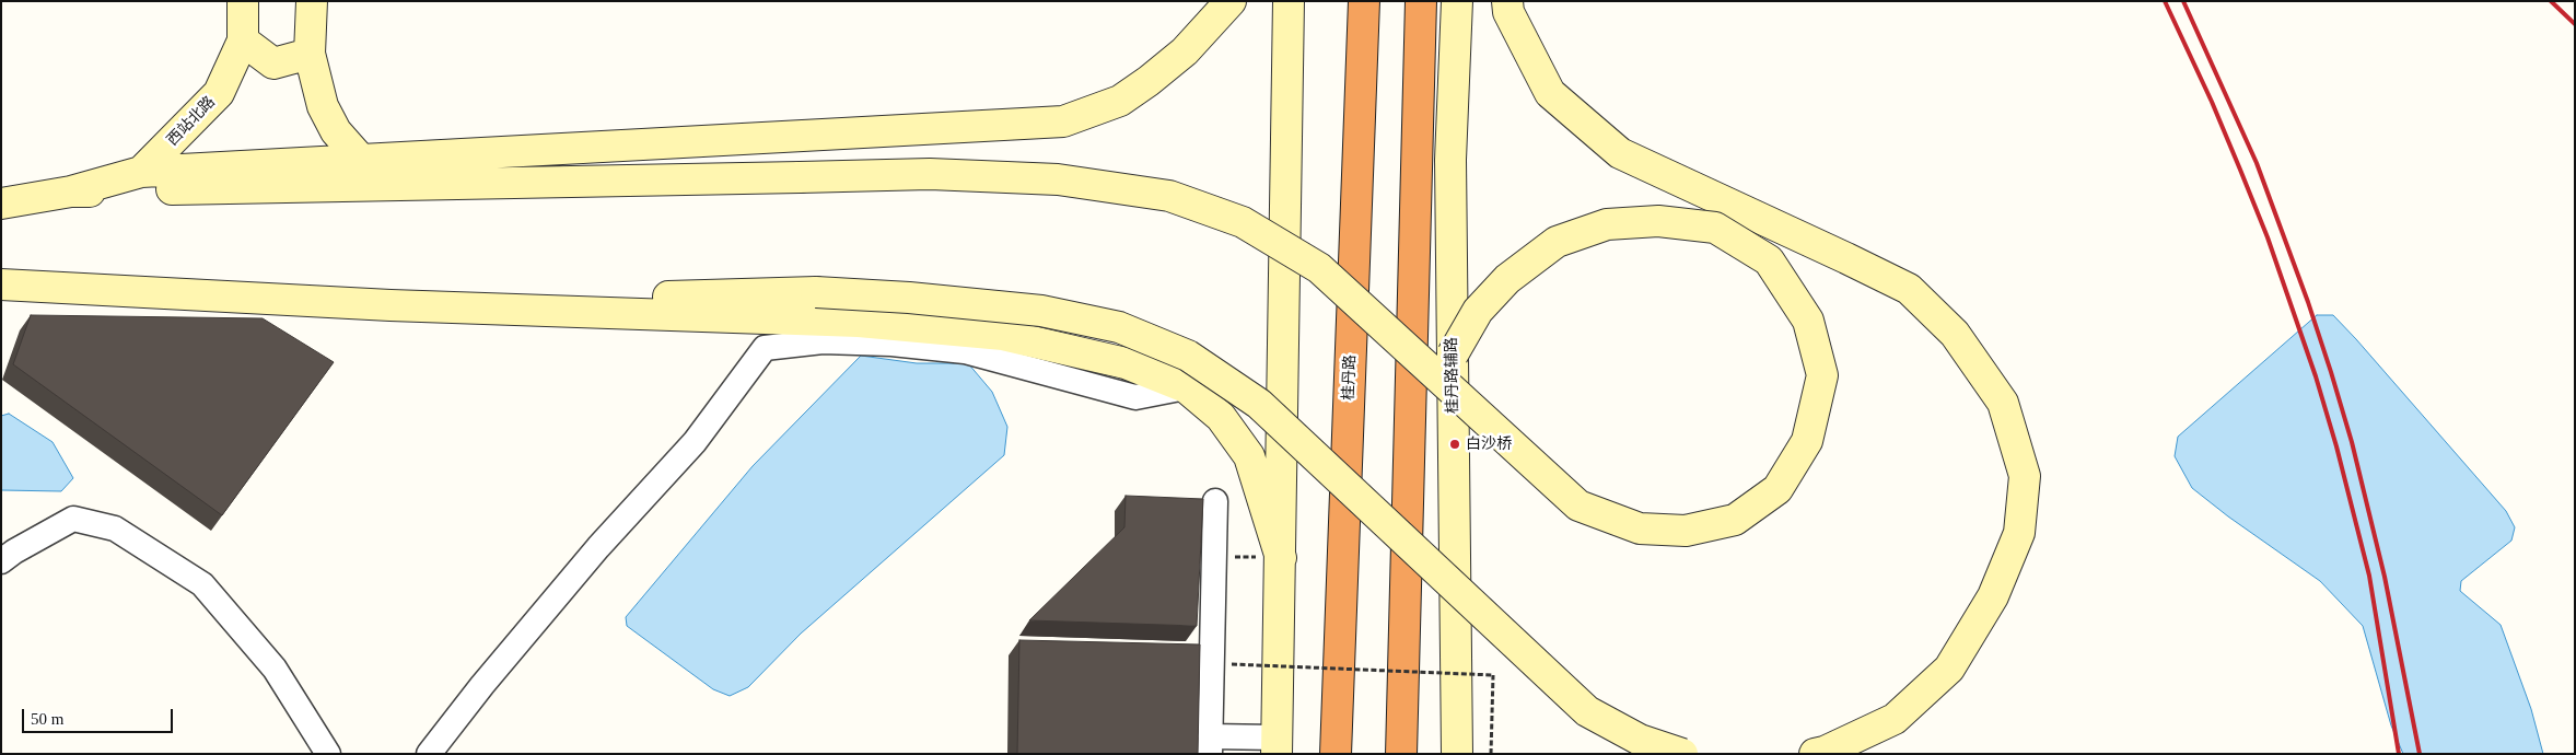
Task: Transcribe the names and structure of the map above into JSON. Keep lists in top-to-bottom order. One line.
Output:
{"streets":{"highway":["桂丹路"],"street":["西站北路","桂丹路辅路"]},"places":["白沙桥"],"scale_bar":"50 m"}
